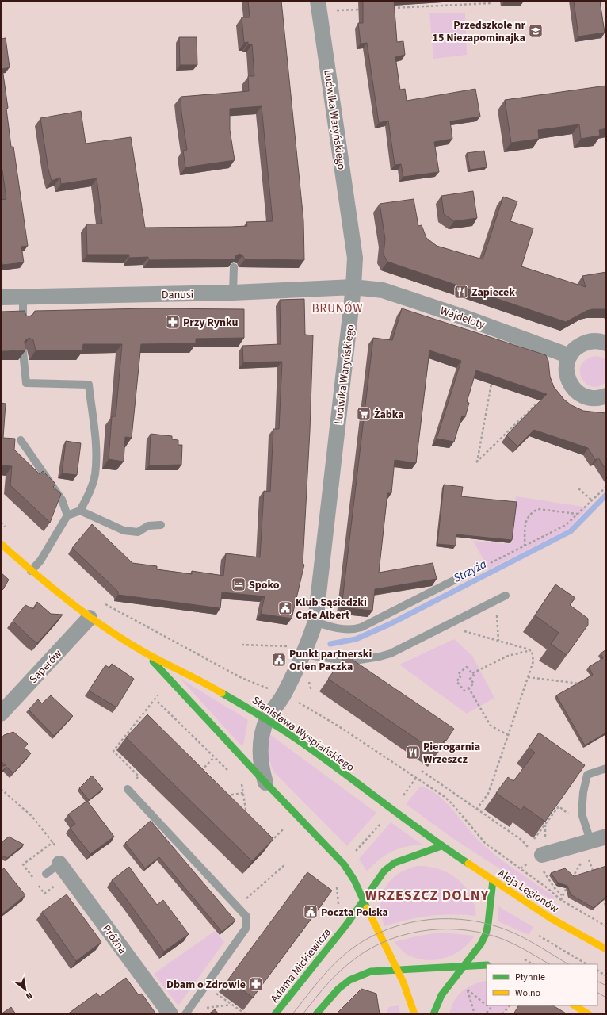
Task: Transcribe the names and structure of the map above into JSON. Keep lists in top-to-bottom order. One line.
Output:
{"streets":{"main road":["Stanisława Wyspiańskiego","Aleja Legionów","Adama Mickiewicza"],"street":["Ludwika Waryńskiego","Danusi","Wajdeloty","Saperów","Próżna"]},"crossings":[["Ludwika Waryńskiego","Danusi"],["Ludwika Waryńskiego","Wajdeloty"],["Ludwika Waryńskiego","Stanisława Wyspiańskiego"],["Danusi","Wajdeloty"],["Saperów","Stanisława Wyspiańskiego"],["Stanisława Wyspiańskiego","Aleja Legionów"],["Stanisława Wyspiańskiego","Adama Mickiewicza"],["Aleja Legionów","Adama Mickiewicza"]],"districts":["BRUNÓW","WRZESZCZ DOLNY"],"water":["Strzyża"],"places":{"school or university":["Przedszkole nr 15 Niezapominajka"],"restaurant":["Zapiecek","Pierogarnia Wrzeszcz"],"pharmacy":["Przy Rynku","Dbam o Zdrowie"],"supermarket":["Żabka"],"hotel":["Spoko"],"public building":["Klub Sąsiedzki Cafe Albert","Punkt partnerski Orlen Paczka","Poczta Polska"]},"legend":["Płynnie","Wolno"],"north":"bottom right"}
